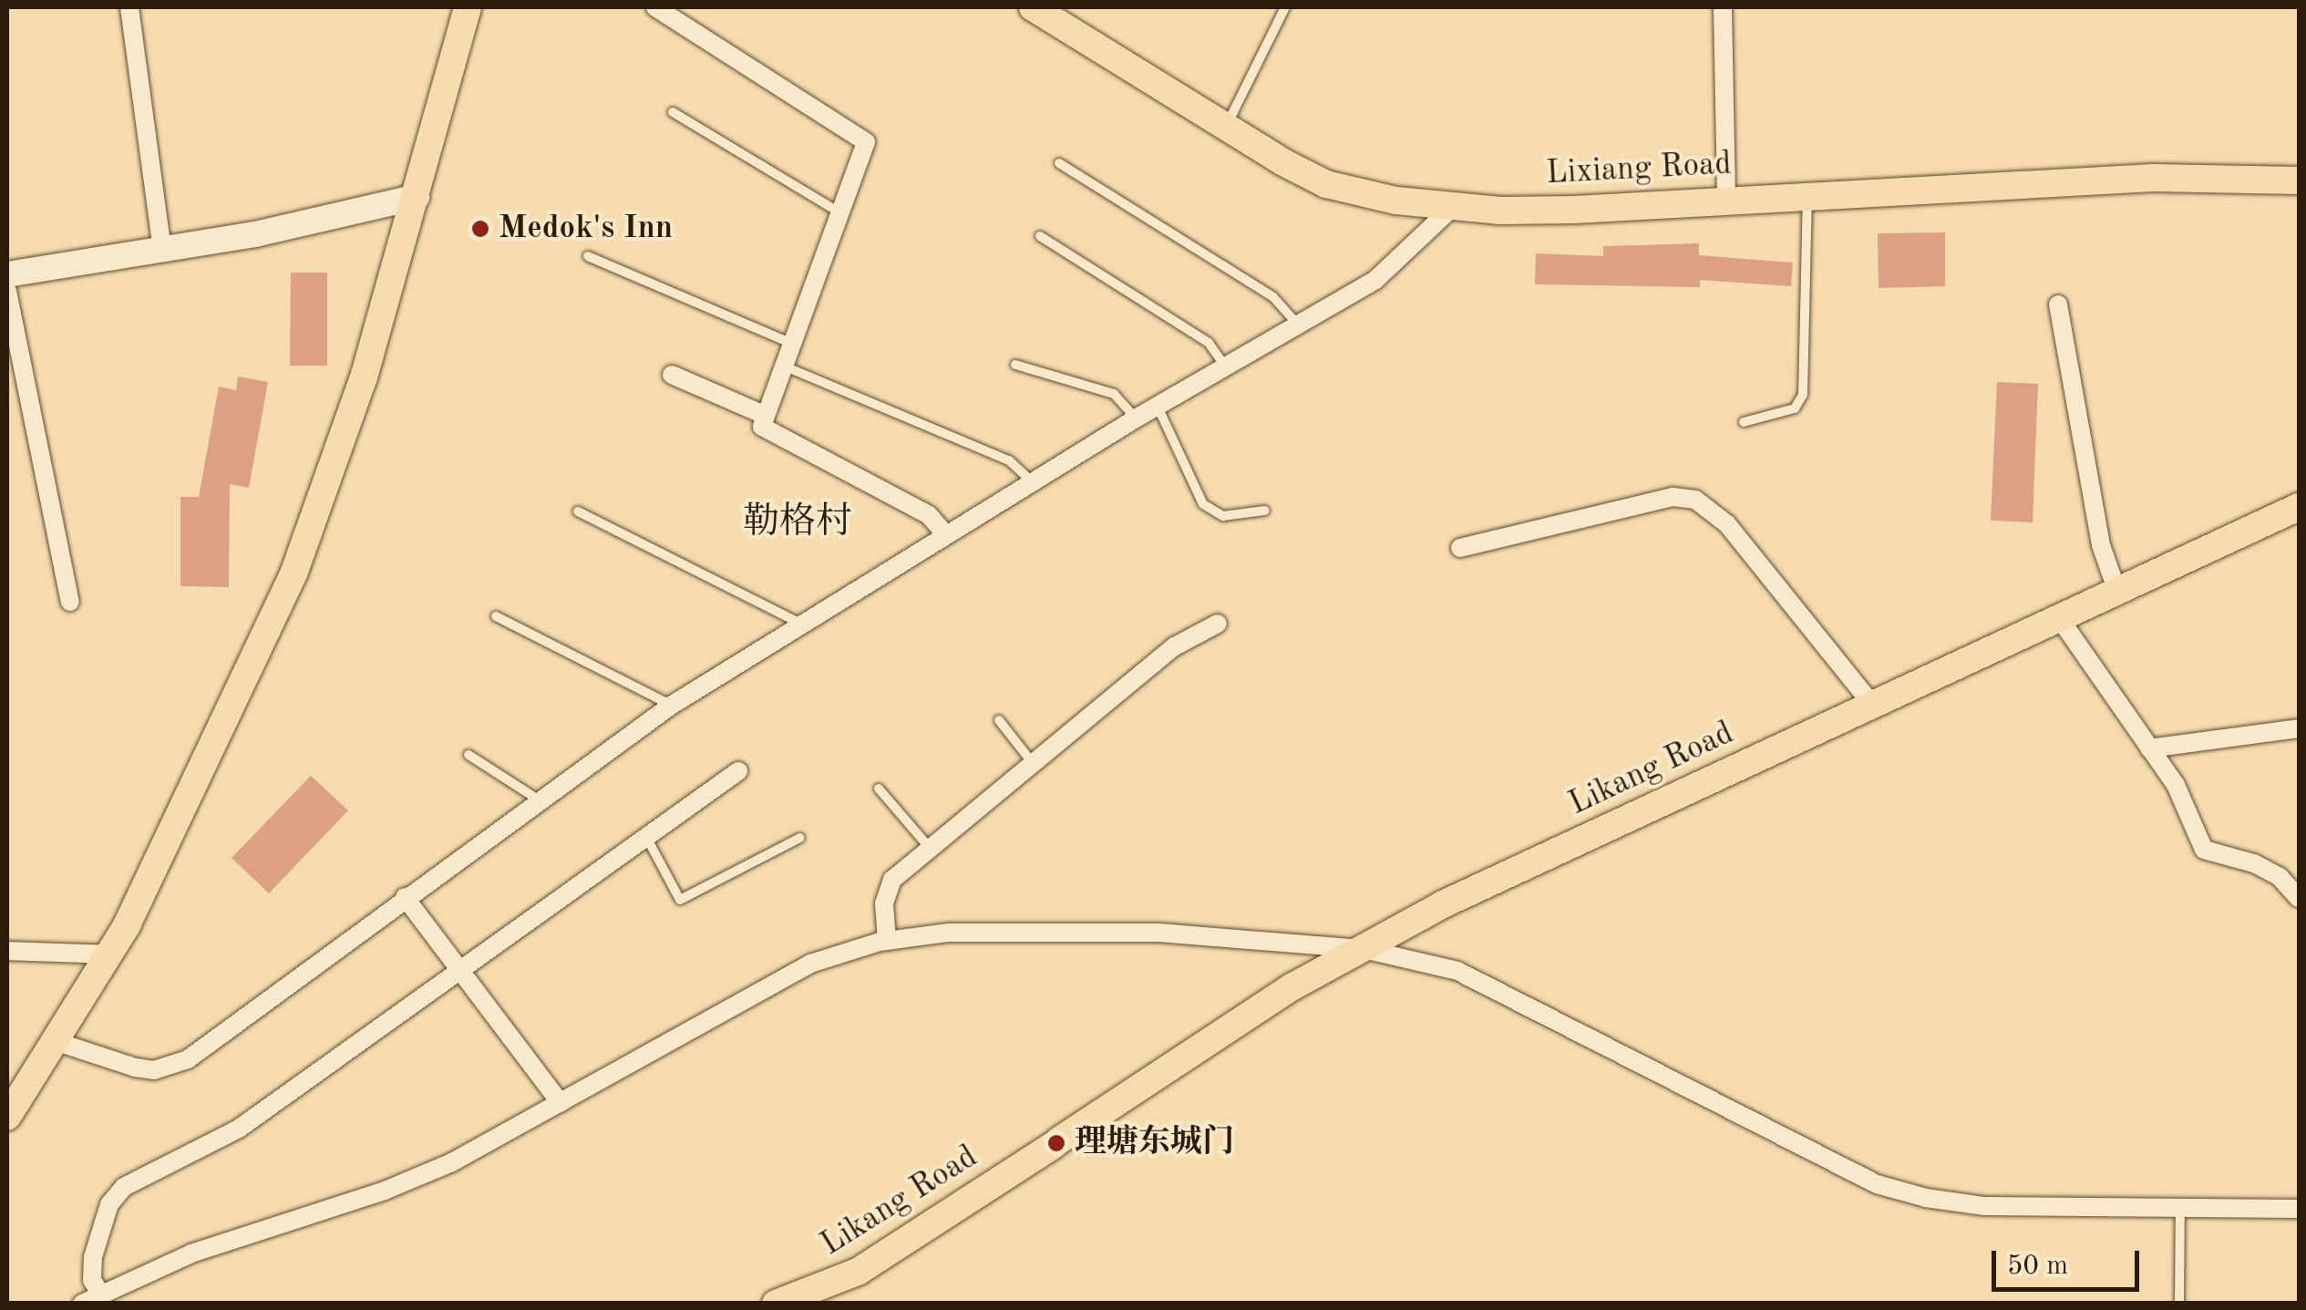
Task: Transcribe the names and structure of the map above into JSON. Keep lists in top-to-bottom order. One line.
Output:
{"streets":{"main road":["Lixiang Road","Likang Road"]},"districts":["勒格村"],"places":["Medok's Inn","理塘东城门"],"scale_bar":"50 m"}
